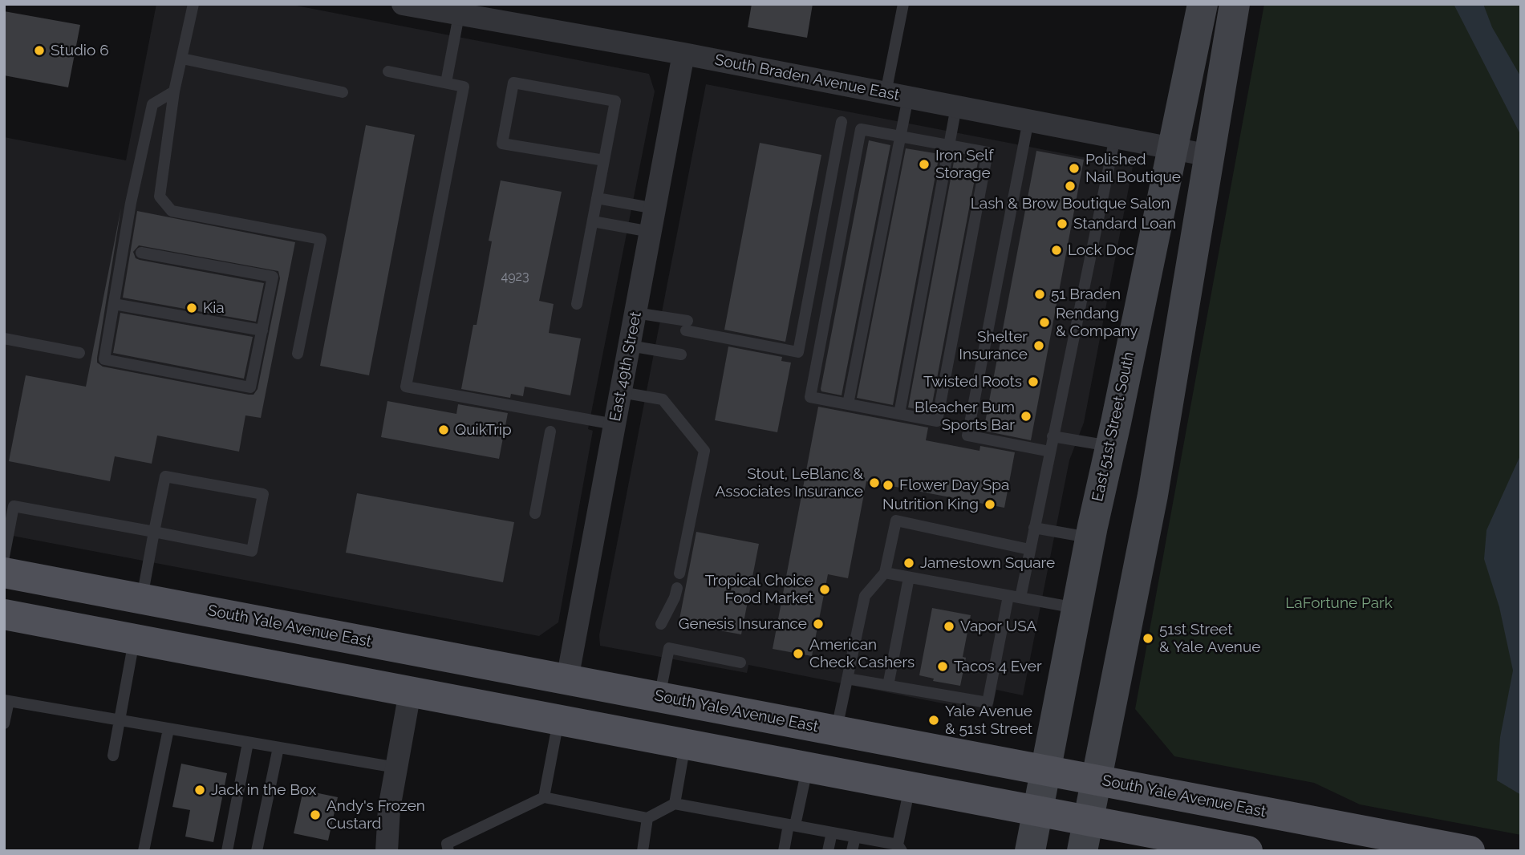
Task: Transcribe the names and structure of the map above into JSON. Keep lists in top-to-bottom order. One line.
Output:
{"streets":{"main road":["East 51st Street South","South Yale Avenue East"],"street":["South Braden Avenue East","East 49th Street"]},"crossings":[["South Braden Avenue East","East 49th Street"],["South Braden Avenue East","East 51st Street South"],["East 49th Street","South Yale Avenue East"],["East 51st Street South","South Yale Avenue East"]],"parks":["LaFortune Park"],"places":["Studio 6","Iron Self Storage","Polished Nail Boutique","Lash & Brow Boutique Salon","Standard Loan","Lock Doc","51 Braden","Kia","Rendang & Company","Shelter Insurance","Twisted Roots","Bleacher Bum Sports Bar","QuikTrip","Stout, LeBlanc & Associates Insurance","Flower Day Spa","Nutrition King","Jamestown Square","Tropical Choice Food Market","Genesis Insurance","Vapor USA","51st Street & Yale Avenue","American Check Cashers","Tacos 4 Ever","Yale Avenue & 51st Street","Jack in the Box","Andy's Frozen Custard"],"house_numbers":["4923"]}
